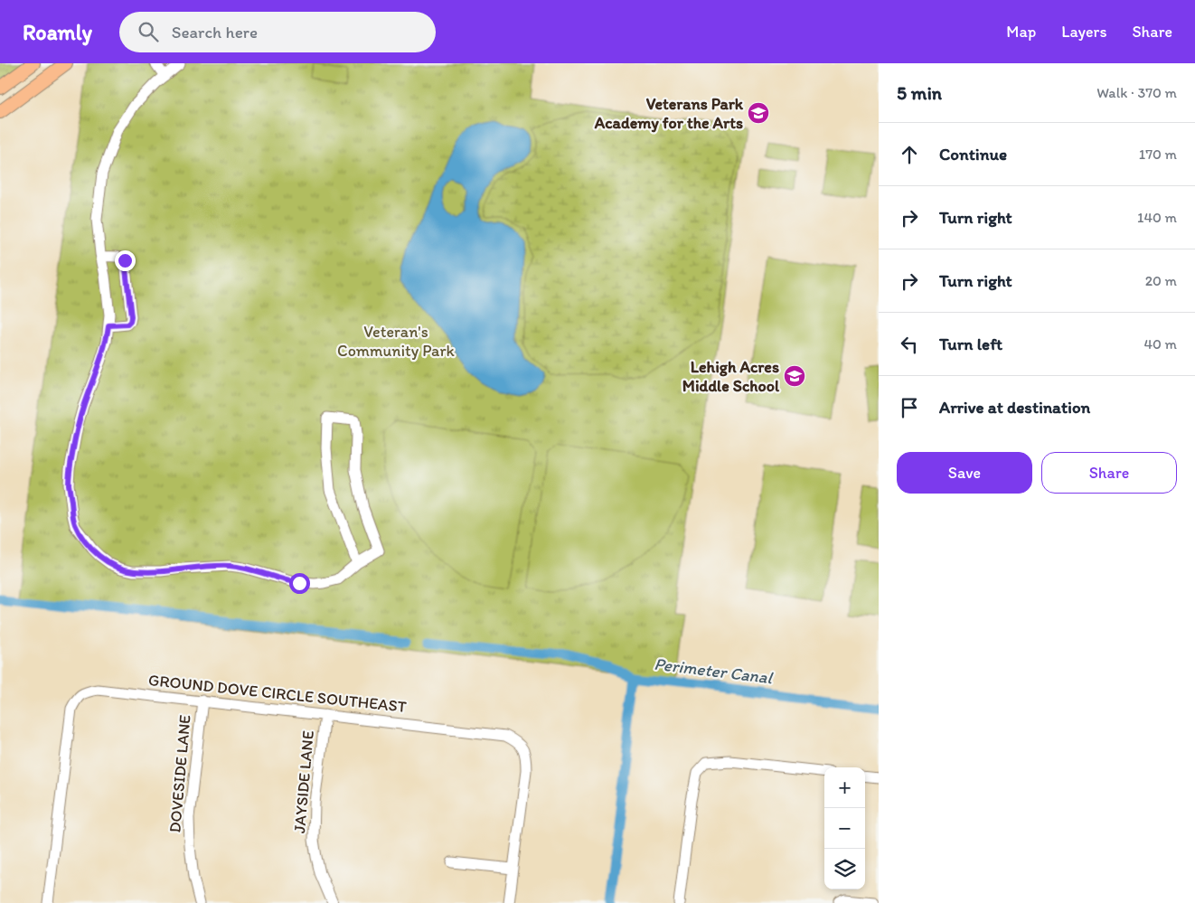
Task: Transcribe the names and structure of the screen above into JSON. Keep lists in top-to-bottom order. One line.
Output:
{"streets":{"street":["GROUND DOVE CIRCLE SOUTHEAST","DOVESIDE LANE","JAYSIDE LANE"]},"crossings":[["GROUND DOVE CIRCLE SOUTHEAST","DOVESIDE LANE"],["GROUND DOVE CIRCLE SOUTHEAST","JAYSIDE LANE"]],"water":["Perimeter Canal"],"parks":["Veteran's Community Park"],"places":{"school or university":["Veterans Park Academy for the Arts","Lehigh Acres Middle School"]},"page":{"header":"Roamly","search":"Search here","nav":["Map","Layers","Share"],"heading":["5 min","Walk · 370 m"],"list":[["Continue","170 m"],["Turn right","140 m"],["Turn right","20 m"],["Turn left","40 m"],"Arrive at destination"],"buttons":["Save","Share"],"map_buttons":["+","−"]}}
